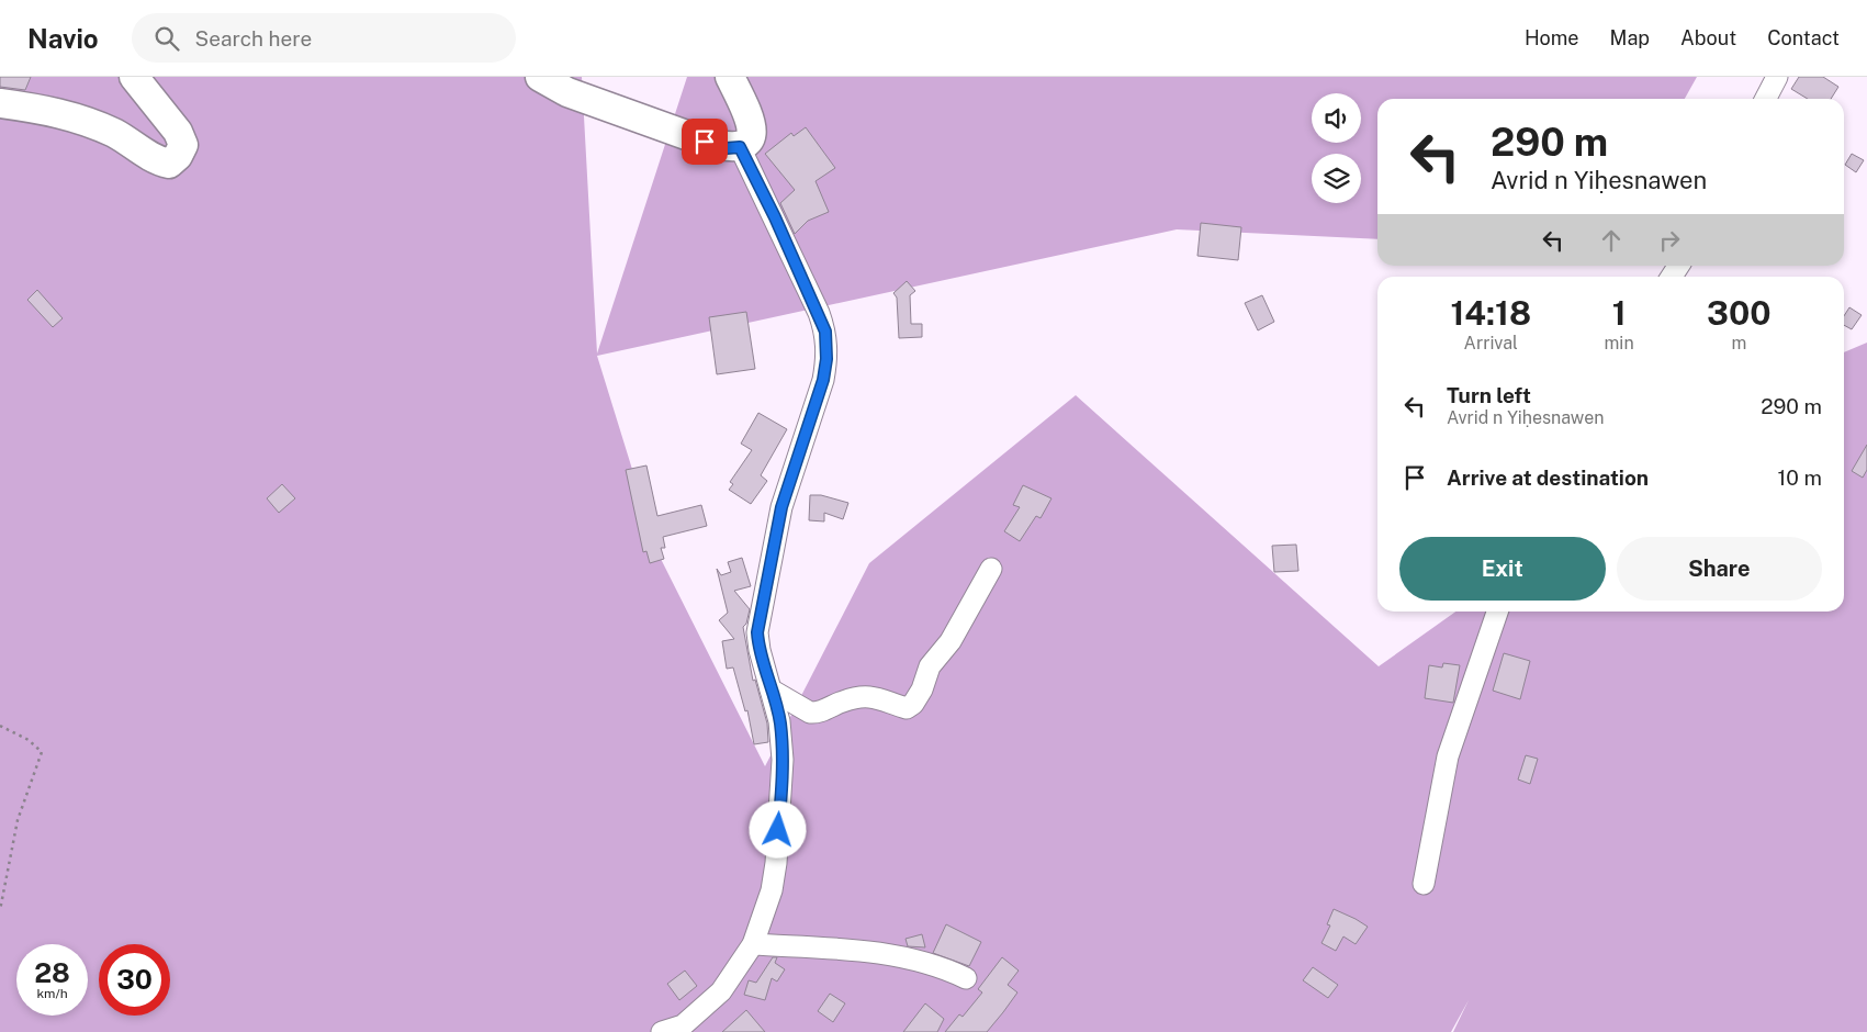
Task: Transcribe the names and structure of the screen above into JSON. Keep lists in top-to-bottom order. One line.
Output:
{"page":{"header":"Navio","search":"Search here","nav":["Home","Map","About","Contact"],"turn":["290 m","Avrid n Yiḥesnawen"],"eta":["14:18","Arrival","1","min","300","m"],"list":[{"name":"Turn left","note":"Avrid n Yiḥesnawen","value":"290 m"},{"name":"Arrive at destination","value":"10 m"}],"buttons":["Exit","Share"],"speed":"28 km/h","limit":"30"}}
